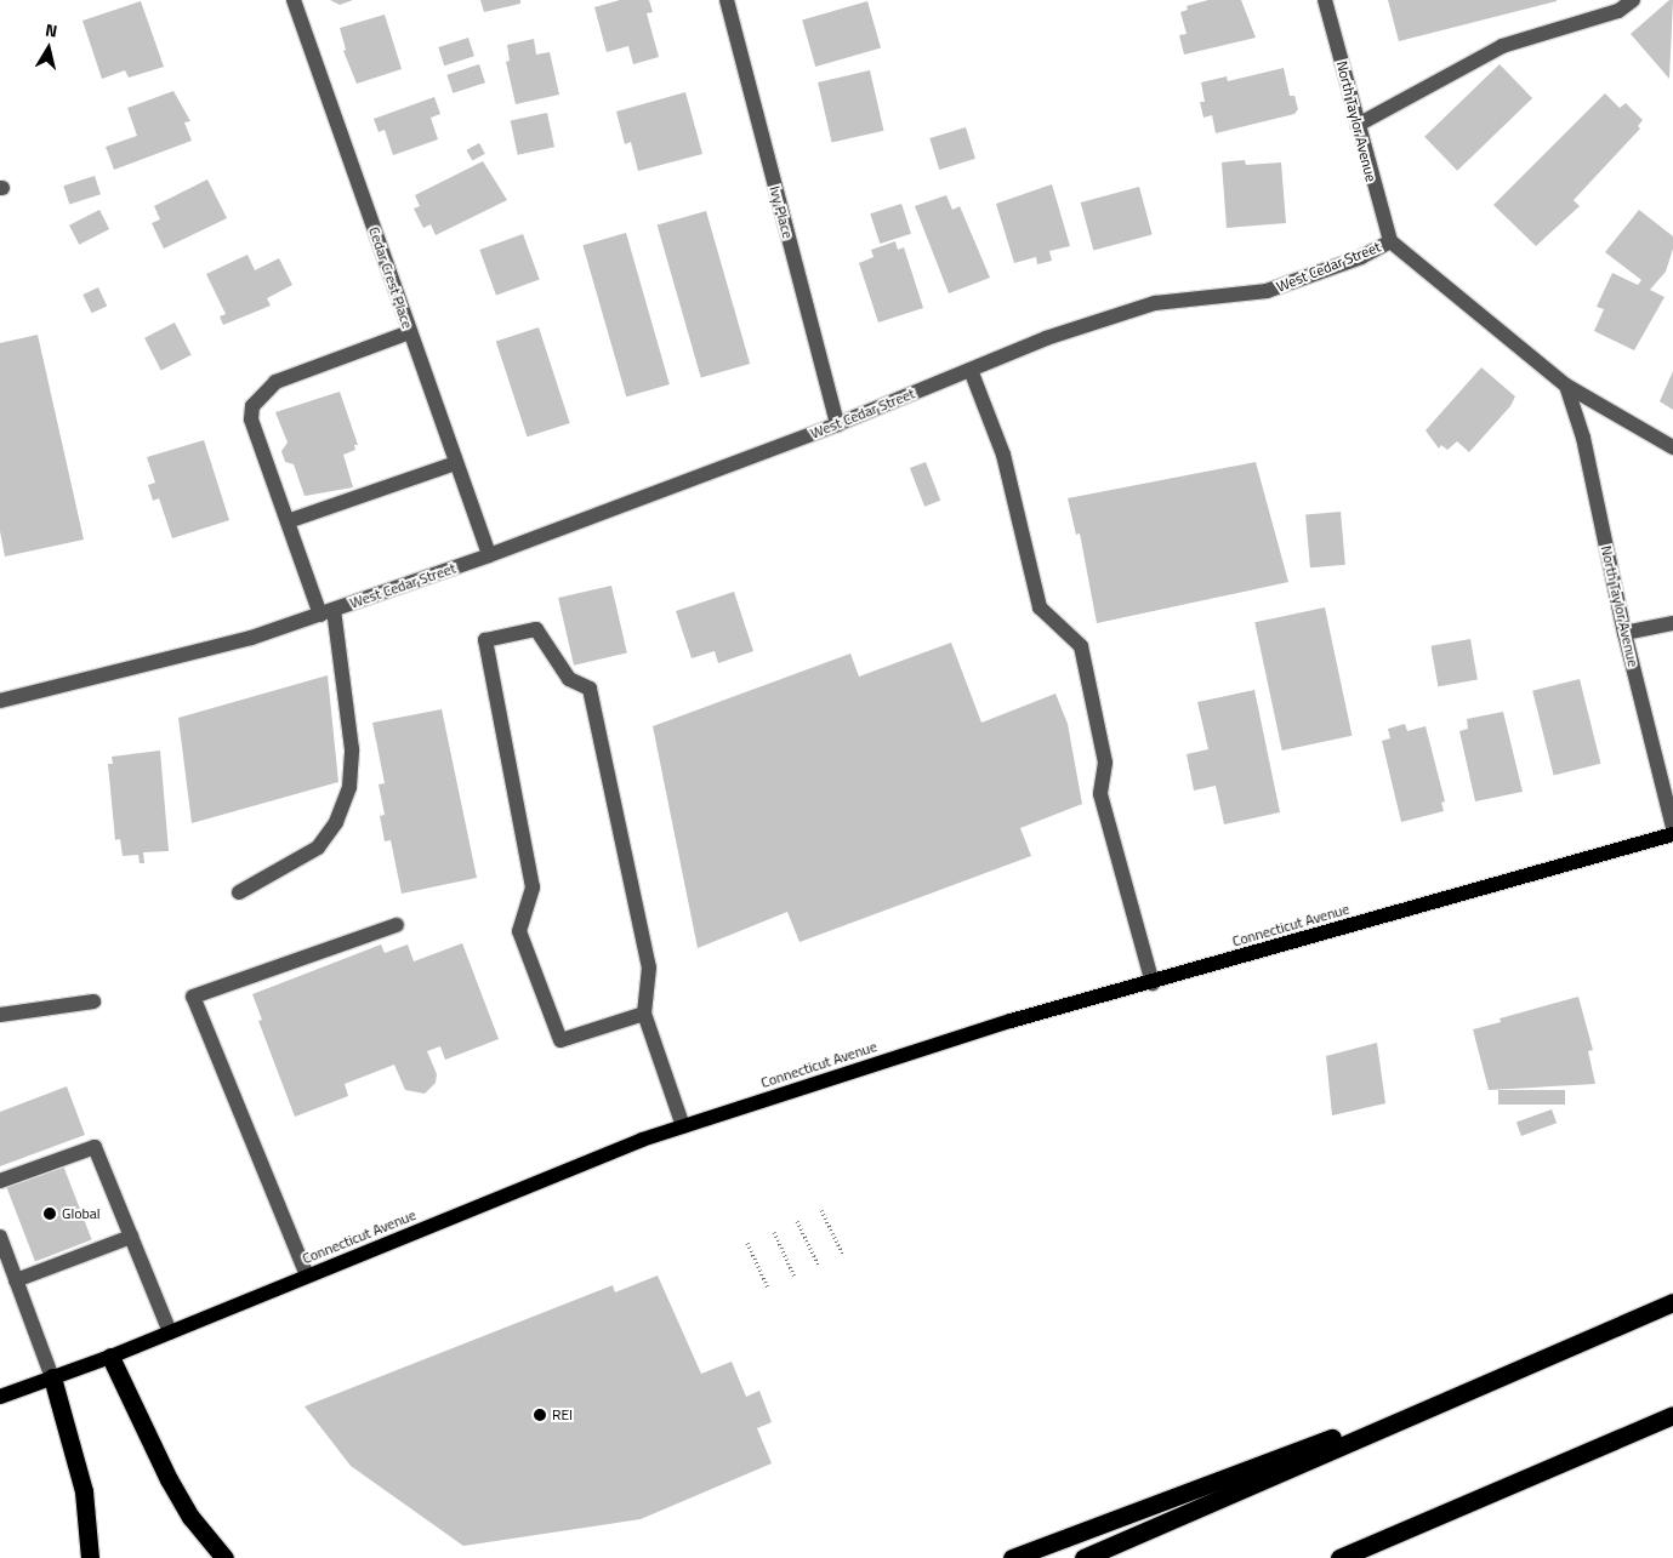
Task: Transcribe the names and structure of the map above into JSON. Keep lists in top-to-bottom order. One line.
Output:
{"streets":{"main road":["Connecticut Avenue"],"street":["North Taylor Avenue","Ivy Place","West Cedar Street","Cedar Crest Place"]},"crossings":[["North Taylor Avenue","West Cedar Street"],["Ivy Place","West Cedar Street"],["West Cedar Street","Cedar Crest Place"]],"places":["Global","REI"],"north":"top"}
